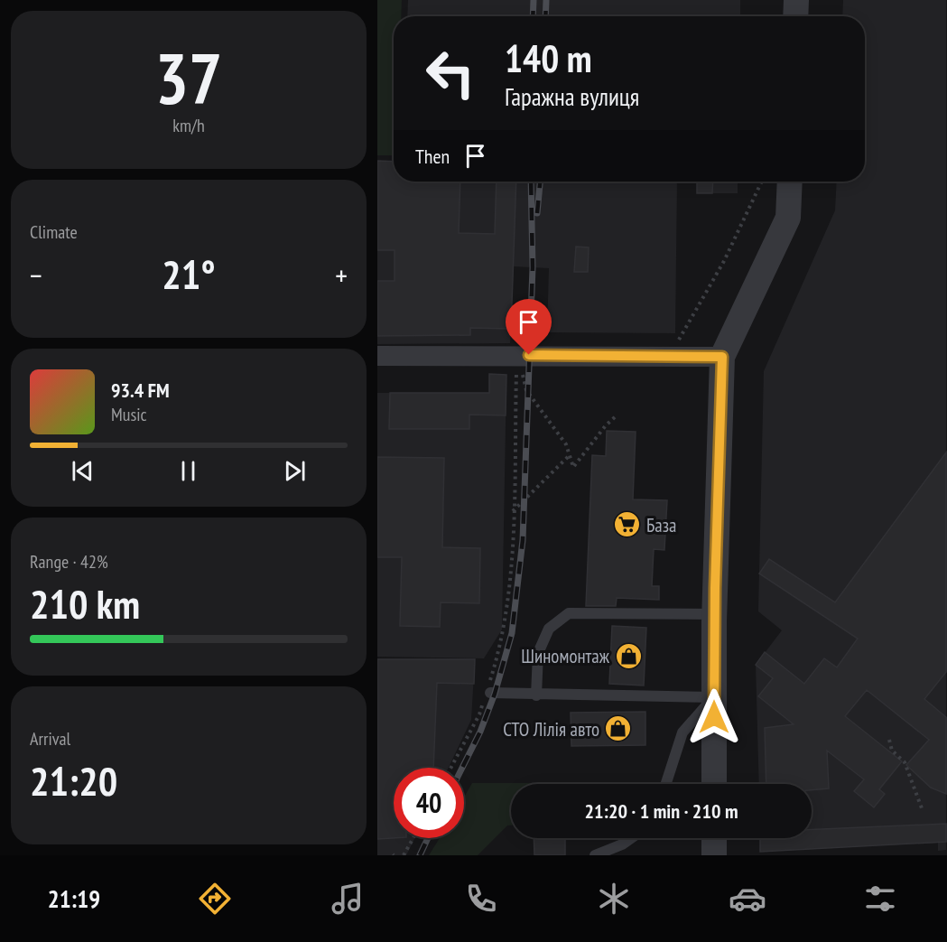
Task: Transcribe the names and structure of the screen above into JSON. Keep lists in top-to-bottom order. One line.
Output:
{"places":{"supermarket":["База"],"shop":["Шиномонтаж","СТО Лілія авто"]},"page":{"tile":[["37","km/h"],"Climate",["Range · 42%","210 km"],["Arrival","21:20"]],"turn":["140 m","Гаражна вулиця"],"then":"Then","heat":["−","21°","+"],"song":["93.4 FM","Music"],"limit":"40","trip":"21:20 · 1 min · 210 m","tabs":"21:19"}}
